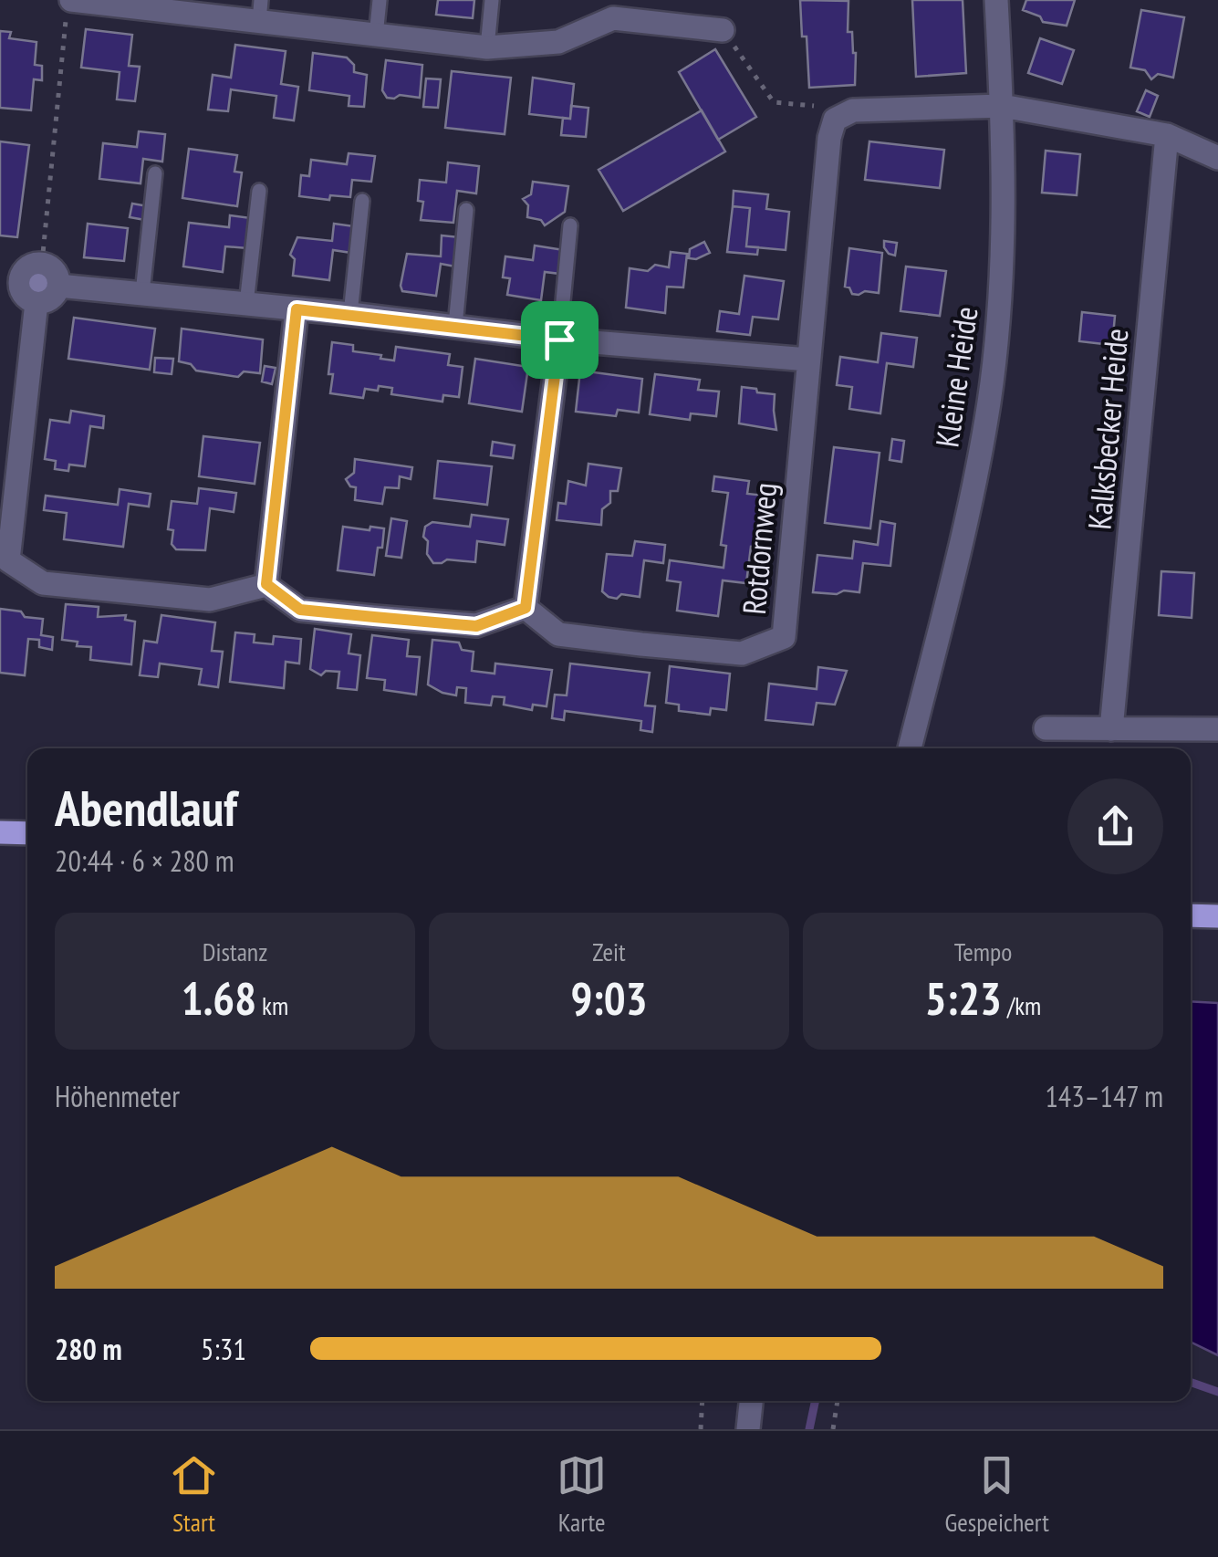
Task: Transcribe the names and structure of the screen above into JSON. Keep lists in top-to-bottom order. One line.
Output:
{"streets":{"street":["Kleine Heide","Kalksbecker Heide","Rotdornweg"]},"page":{"heading":["Abendlauf","20:44 · 6 × 280 m"],"stats":[["Distanz","1.68 km"],["Zeit","9:03"],["Tempo","5:23 /km"]],"chart":["Höhenmeter","143–147 m"],"list":[{"name":"280 m","note":"5:31"}],"tabs":["Start","Karte","Gespeichert"]}}
